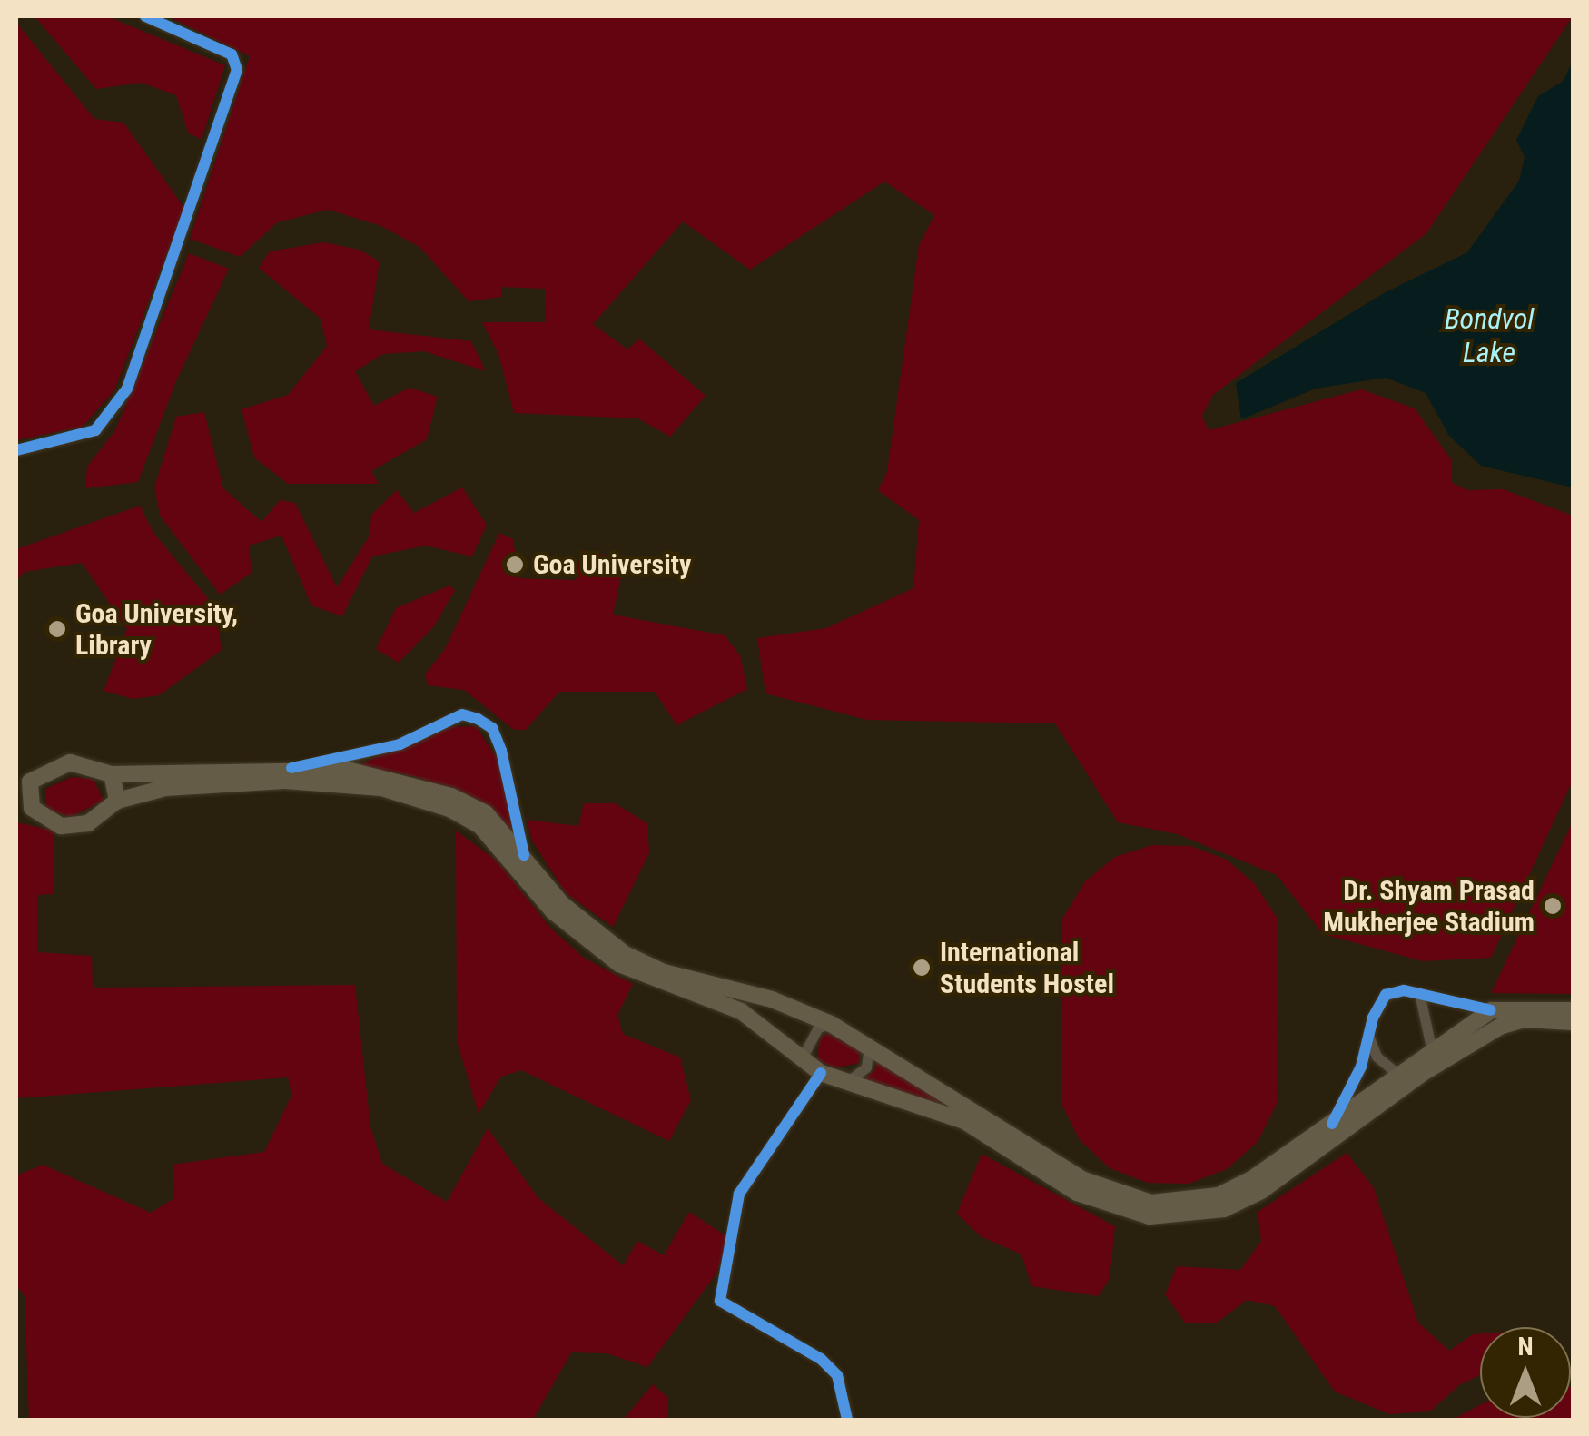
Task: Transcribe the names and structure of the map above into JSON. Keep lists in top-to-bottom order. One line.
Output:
{"water":["Bondvol Lake"],"places":["Goa University","Goa University, Library","Dr. Shyam Prasad Mukherjee Stadium","International Students Hostel"],"north":"top"}
